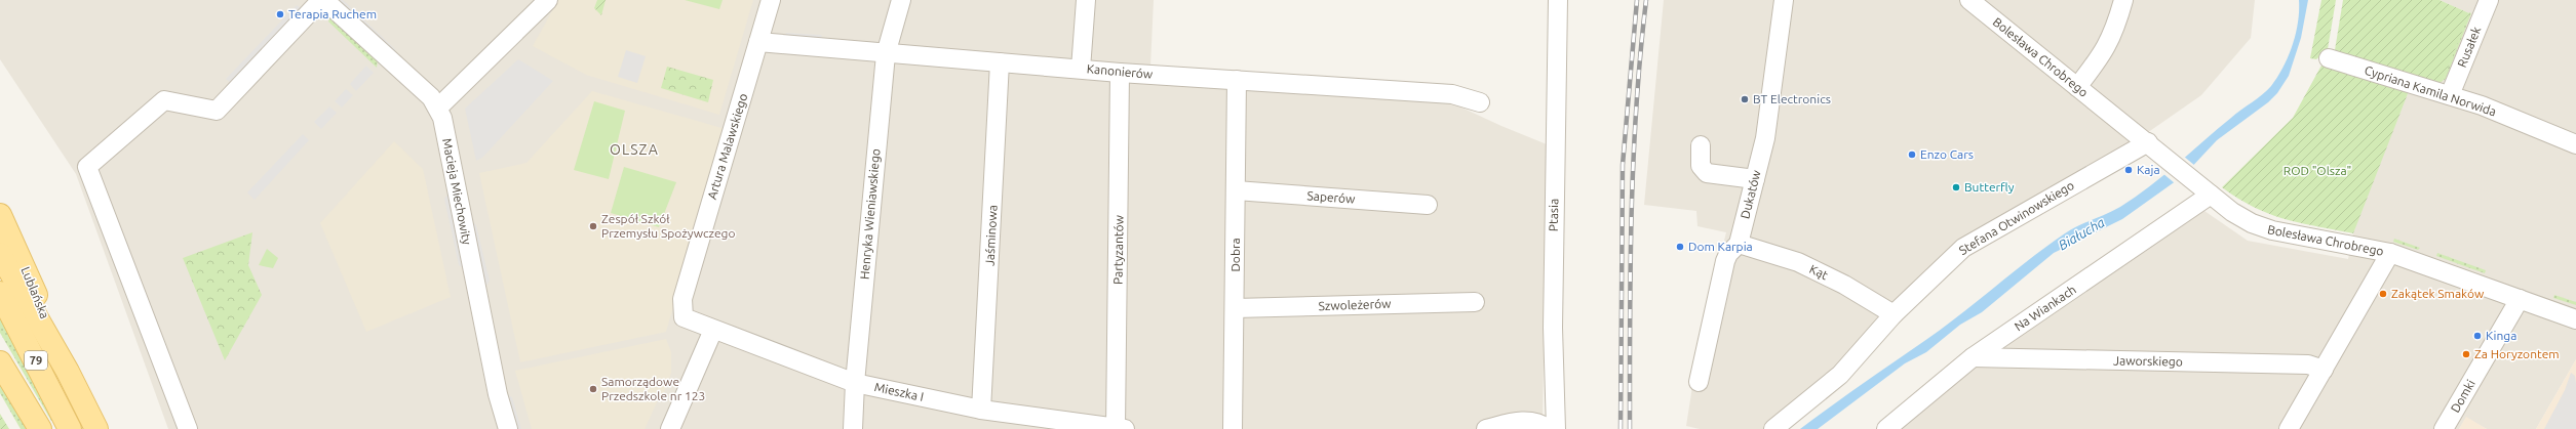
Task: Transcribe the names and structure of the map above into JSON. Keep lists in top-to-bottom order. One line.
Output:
{"streets":{"main road":["Lublańska","79"],"street":["Rusałek","Bolesława Chrobrego","Kanonierów","Cypriana Kamila Norwida","Artura Malawskiego","Macieja Miechowity","Dukatów","Saperów","Henryka Wieniawskiego","Ptasia","Stefana Otwinowskiego","Jaśminowa","Partyzantów","Dobra","Kąt","Szwoleżerów","Na Wiankach","Jaworskiego","Mieszka I","Domki"]},"crossings":[["Rusałek","Cypriana Kamila Norwida"],["Bolesława Chrobrego","Stefana Otwinowskiego"],["Bolesława Chrobrego","Na Wiankach"],["Bolesława Chrobrego","Domki"],["Kanonierów","Artura Malawskiego"],["Kanonierów","Henryka Wieniawskiego"],["Kanonierów","Jaśminowa"],["Kanonierów","Partyzantów"],["Kanonierów","Dobra"],["Artura Malawskiego","Mieszka I"],["Dukatów","Kąt"],["Saperów","Dobra"],["Henryka Wieniawskiego","Mieszka I"],["Stefana Otwinowskiego","Kąt"],["Jaśminowa","Mieszka I"],["Partyzantów","Mieszka I"],["Dobra","Szwoleżerów"],["Na Wiankach","Jaworskiego"]],"districts":["OLSZA"],"water":["Białucha"],"parks":["ROD \"Olsza\""],"places":["Terapia Ruchem","BT Electronics","Enzo Cars","Kaja","Butterfly","Zespół Szkół Przemysłu Spożywczego","Dom Karpia","Zakątek Smaków","Kinga","Za Horyzontem","Samorządowe Przedszkole nr 123"]}
